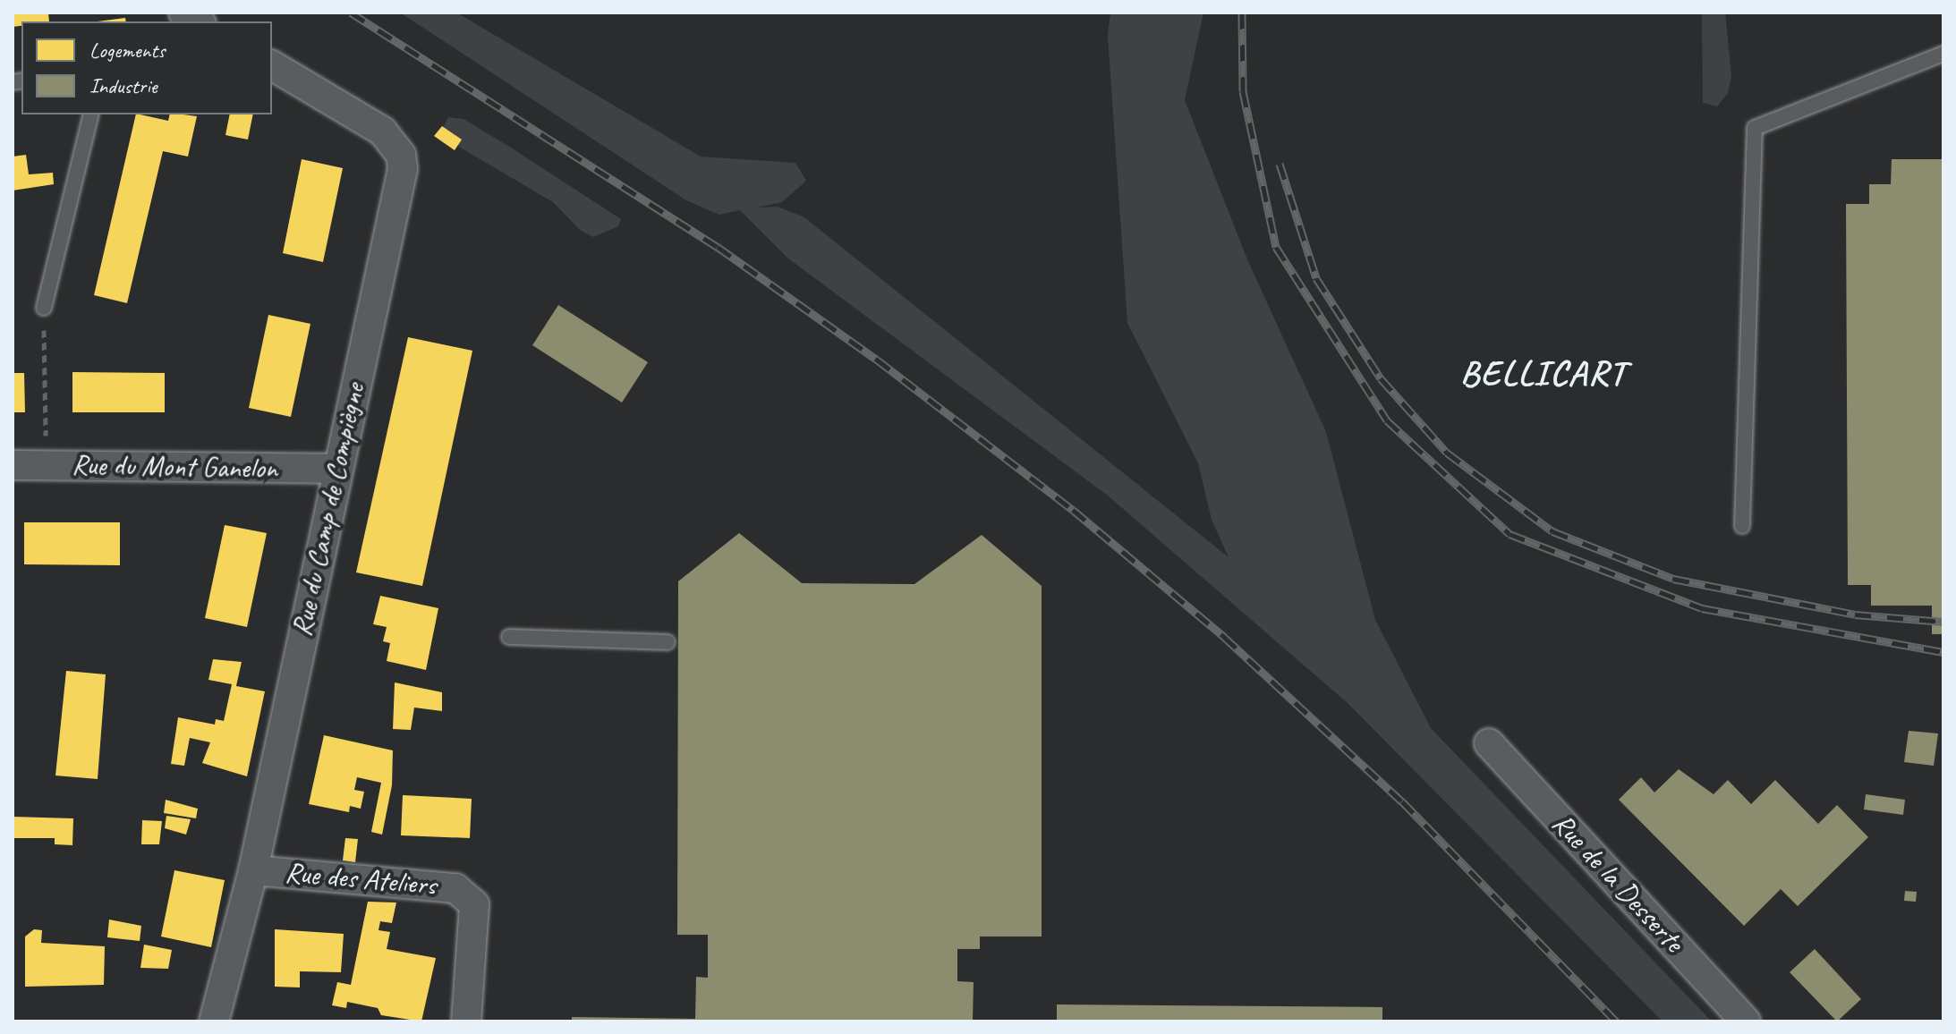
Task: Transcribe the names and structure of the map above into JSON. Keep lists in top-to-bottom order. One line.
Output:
{"streets":{"street":["Rue du Mont Ganelon","Rue du Camp de Compiègne","Rue des Ateliers","Rue de la Desserte"]},"crossings":[["Rue du Mont Ganelon","Rue du Camp de Compiègne"],["Rue du Camp de Compiègne","Rue des Ateliers"]],"districts":["BELLICART"],"legend":["Logements","Industrie"]}
